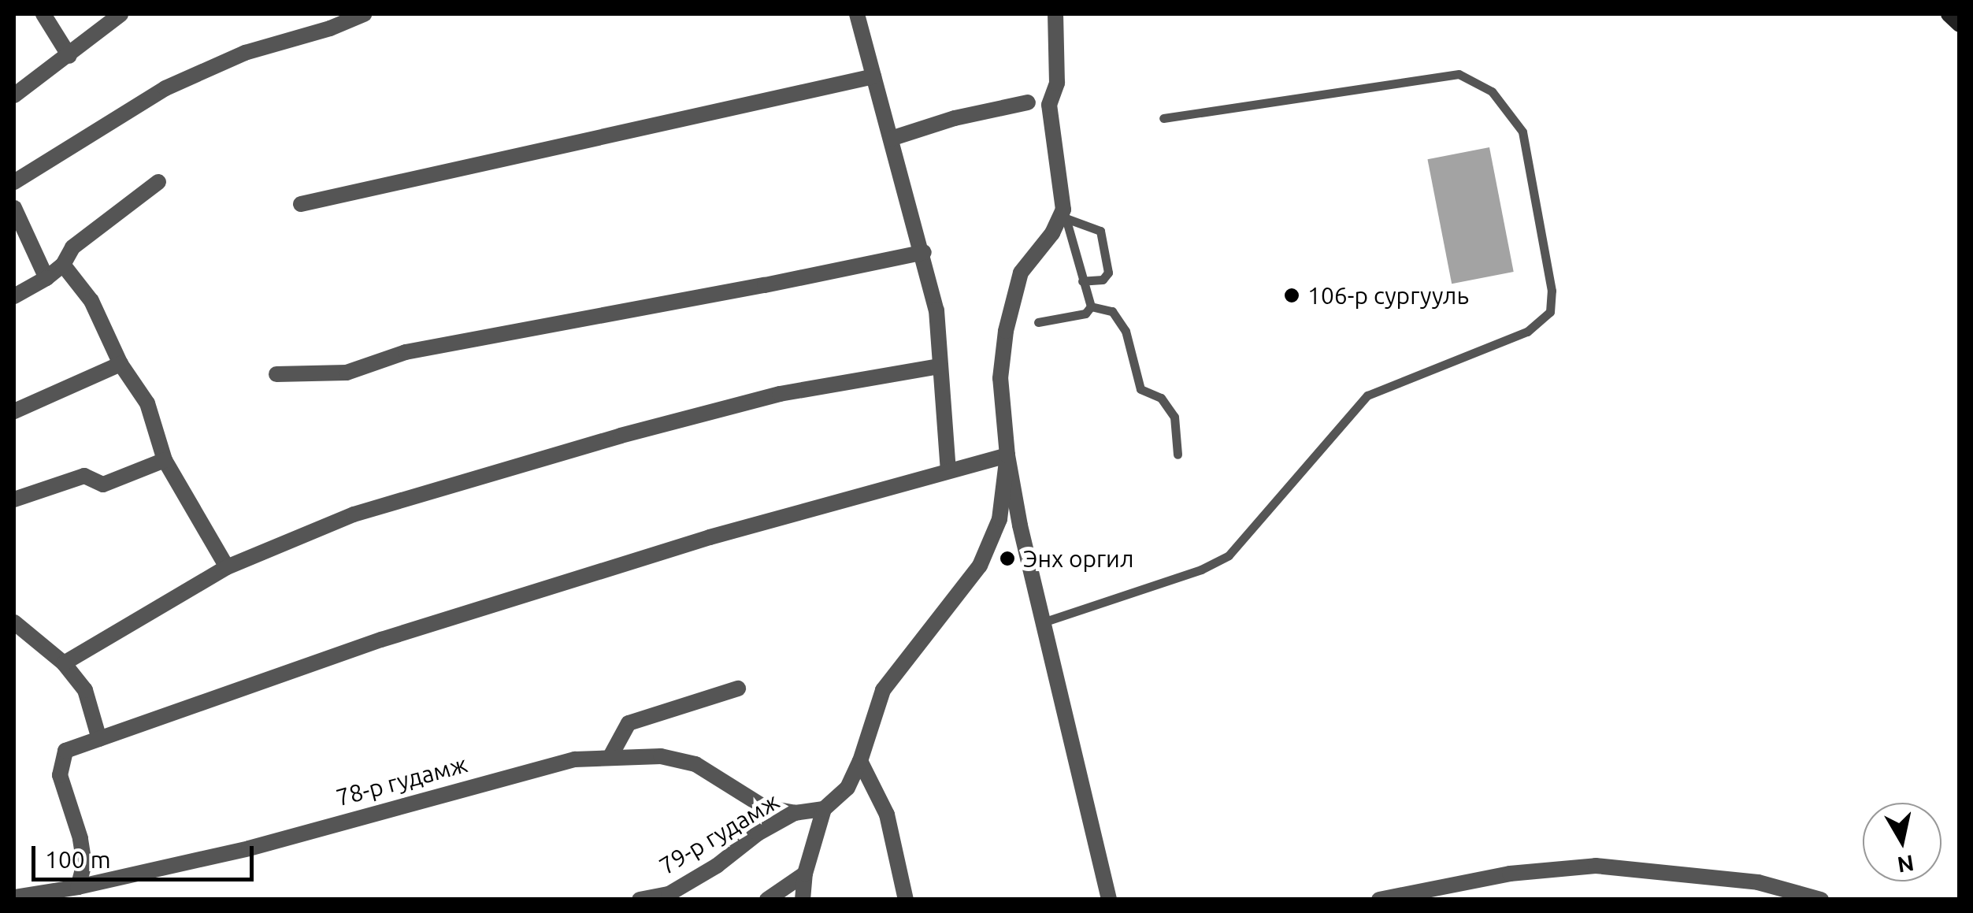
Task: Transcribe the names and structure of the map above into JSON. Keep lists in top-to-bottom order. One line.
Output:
{"streets":{"street":["78-р гудамж","79-р гудамж"]},"crossings":[["78-р гудамж","79-р гудамж"]],"places":["106-р сургууль","Энх оргил"],"scale_bar":"100 m","north":"bottom"}
